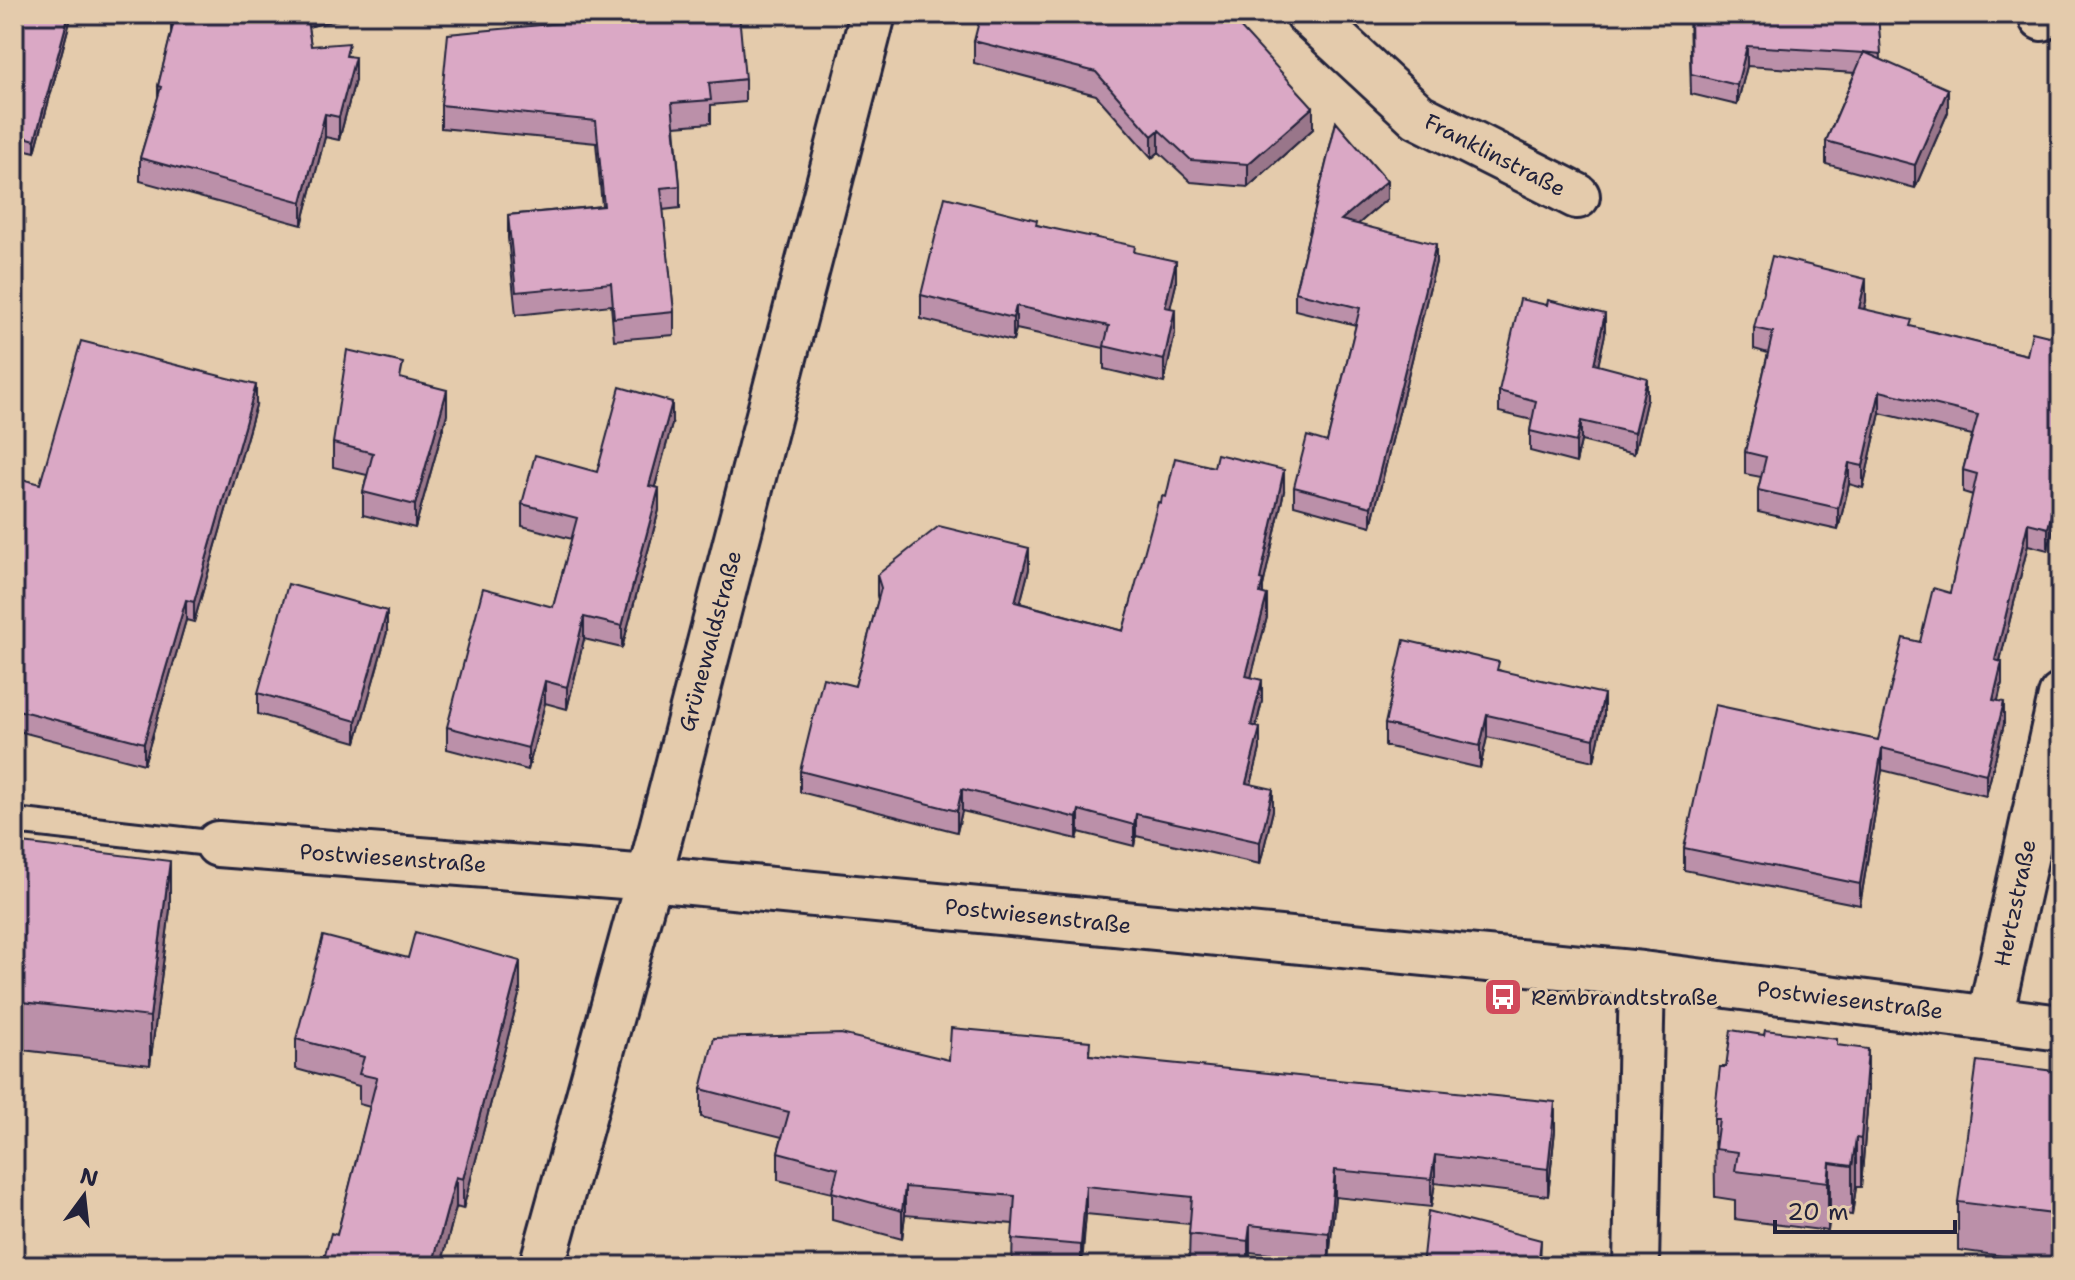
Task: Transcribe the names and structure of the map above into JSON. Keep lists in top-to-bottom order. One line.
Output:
{"streets":{"street":["Franklinstraße","Grünewaldstraße","Postwiesenstraße","Hertzstraße"]},"crossings":[["Grünewaldstraße","Postwiesenstraße"],["Postwiesenstraße","Hertzstraße"]],"places":{"bus stop":["Rembrandtstraße"]},"scale_bar":"20 m","north":"top"}
